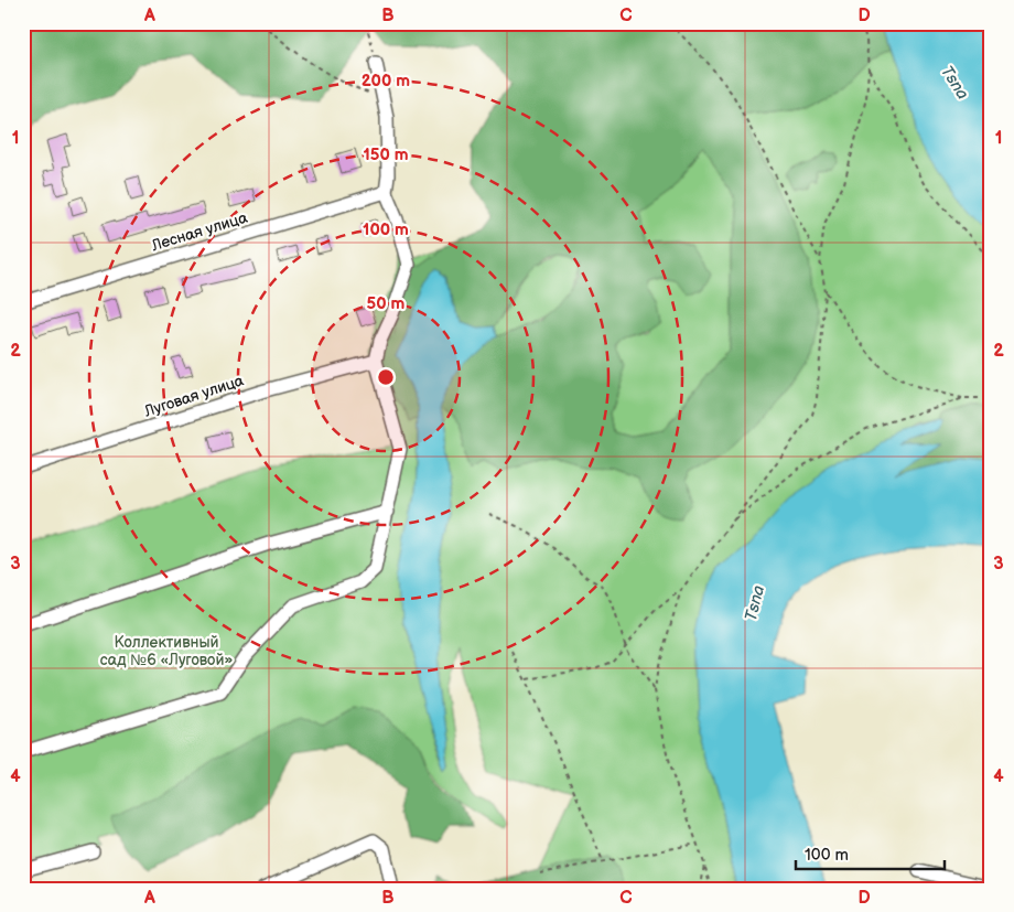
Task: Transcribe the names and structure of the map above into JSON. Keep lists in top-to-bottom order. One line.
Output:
{"streets":{"street":["Лесная улица","Луговая улица"]},"water":["Tsna"],"parks":["Коллективный сад №6 «Луговой»"],"scale_bar":"100 m","grid":{"columns":["A","B","C","D"],"rows":["1","2","3","4"]},"rings":["200 m","150 m","100 m","50 m"]}
